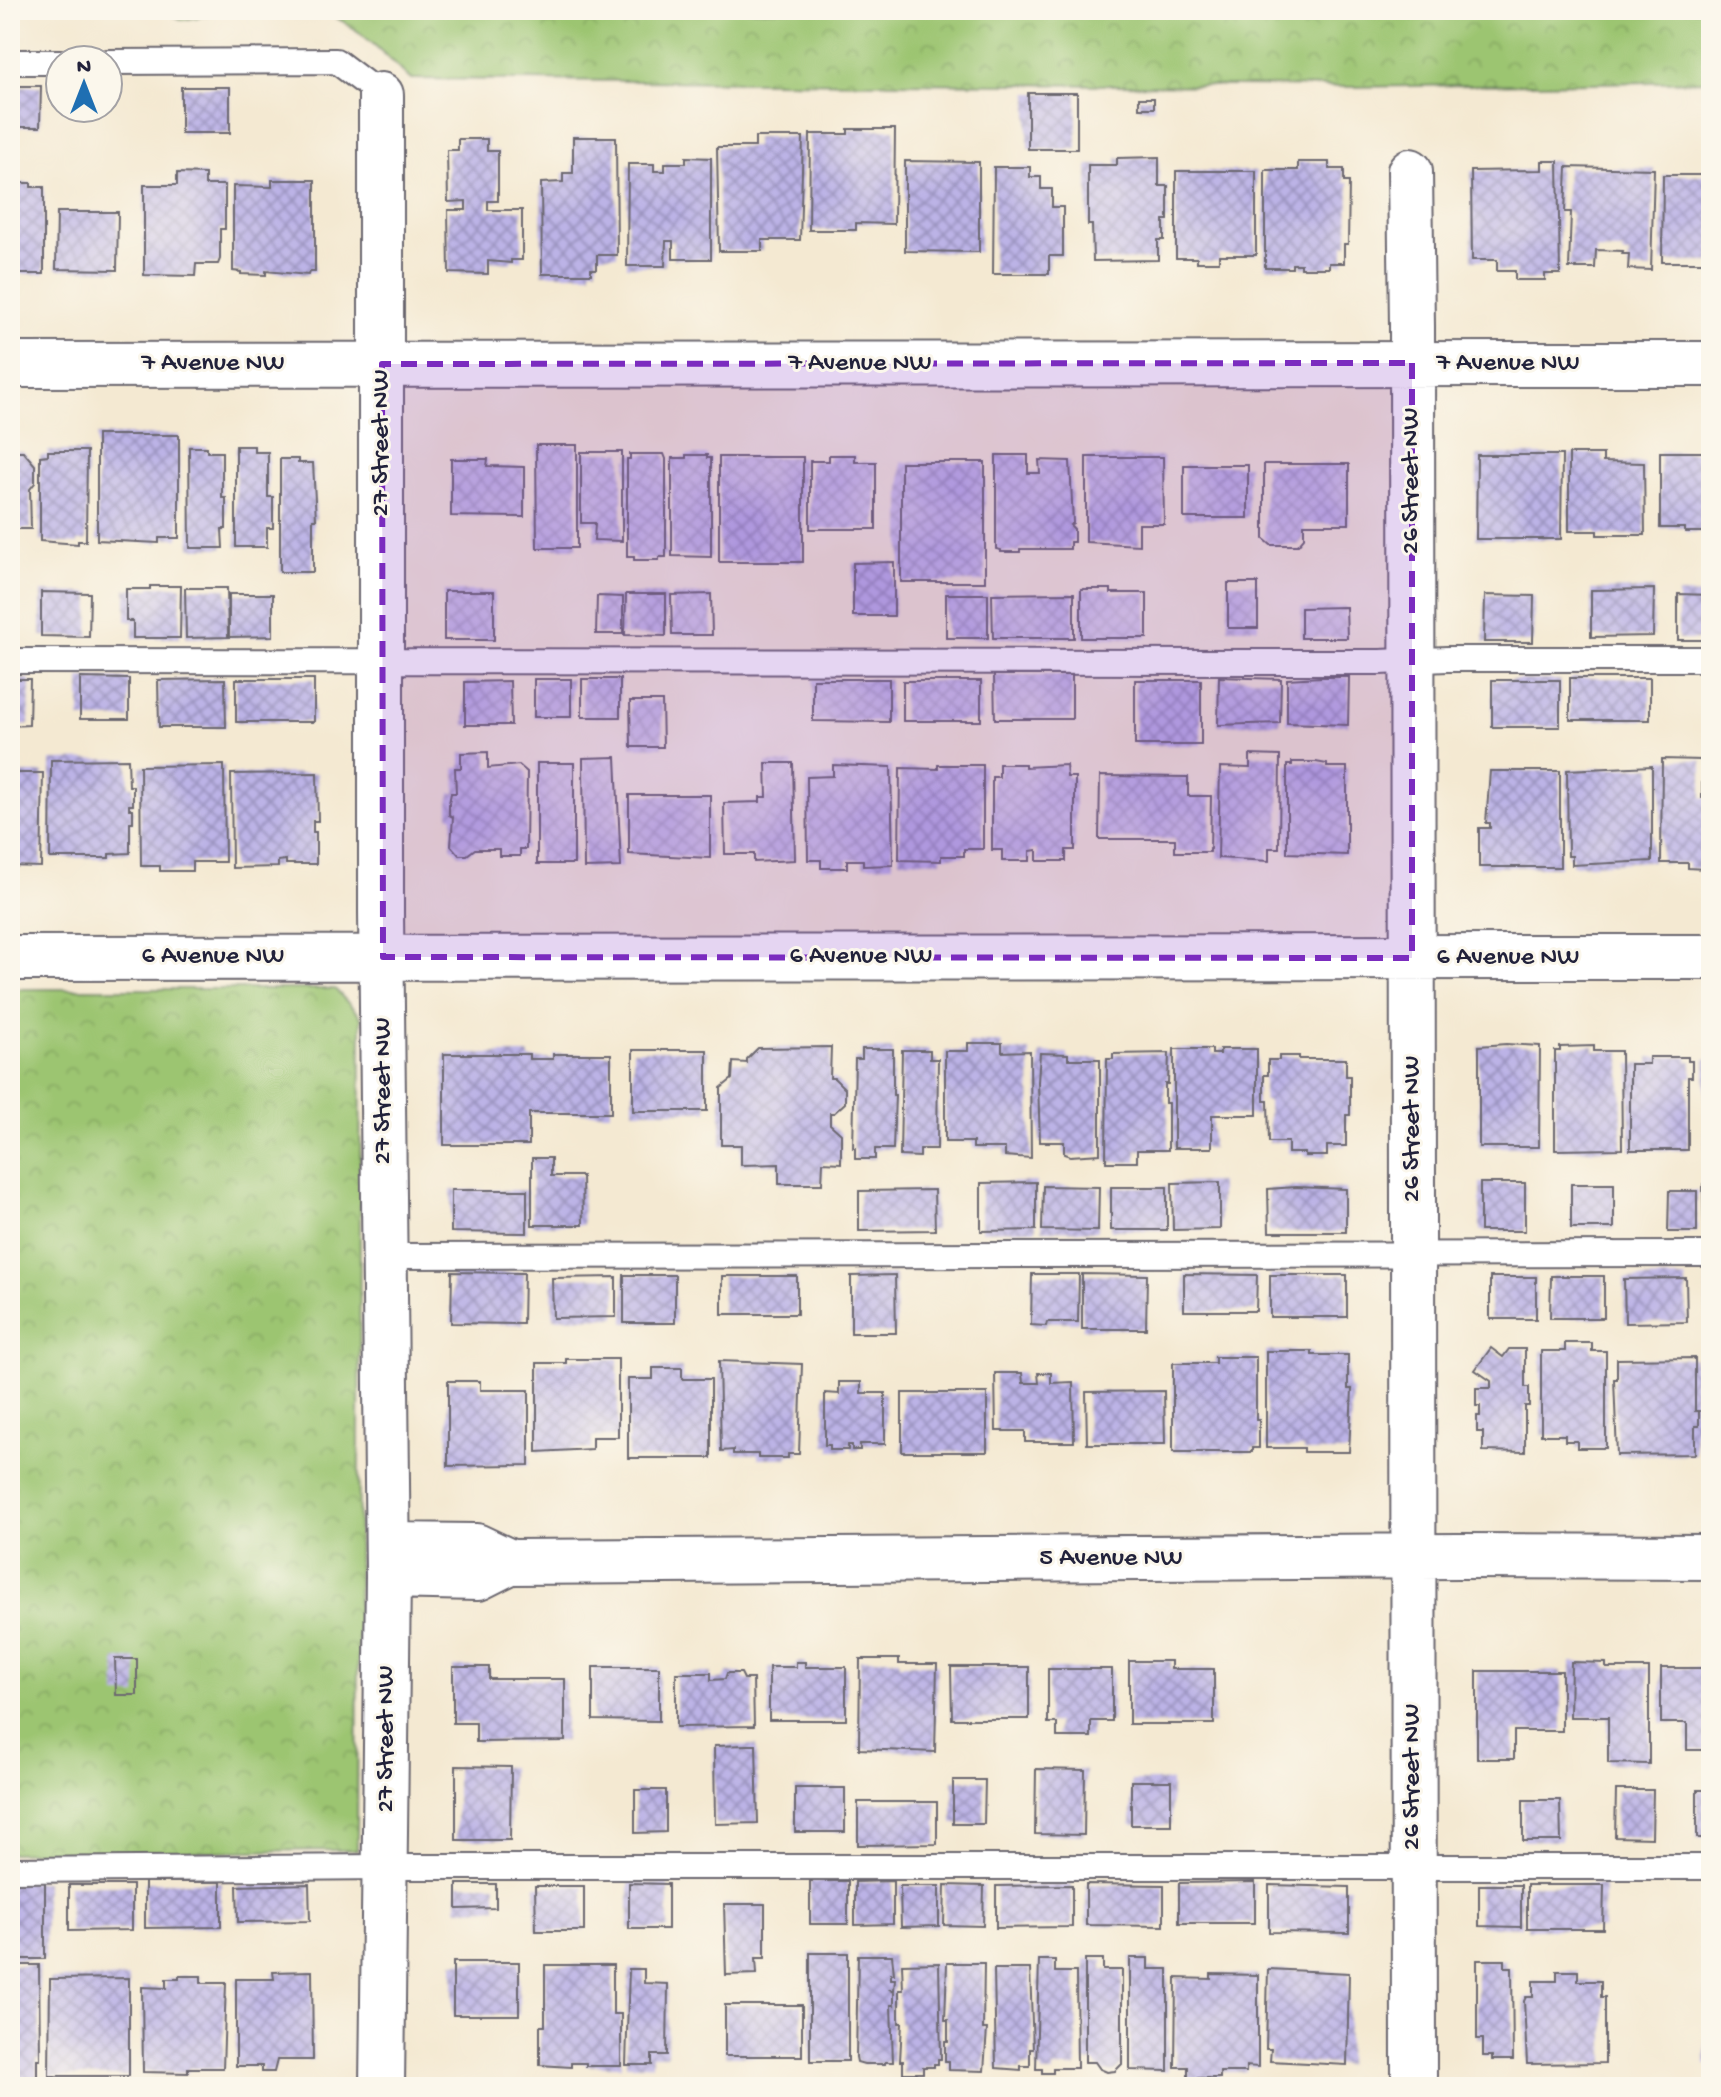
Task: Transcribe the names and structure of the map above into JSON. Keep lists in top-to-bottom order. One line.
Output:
{"streets":{"street":["7 Avenue NW","27 Street NW","26 Street NW","6 Avenue NW","5 Avenue NW"]},"crossings":[["7 Avenue NW","27 Street NW"],["7 Avenue NW","26 Street NW"],["27 Street NW","6 Avenue NW"],["27 Street NW","5 Avenue NW"],["26 Street NW","6 Avenue NW"],["26 Street NW","5 Avenue NW"]],"north":"top"}
